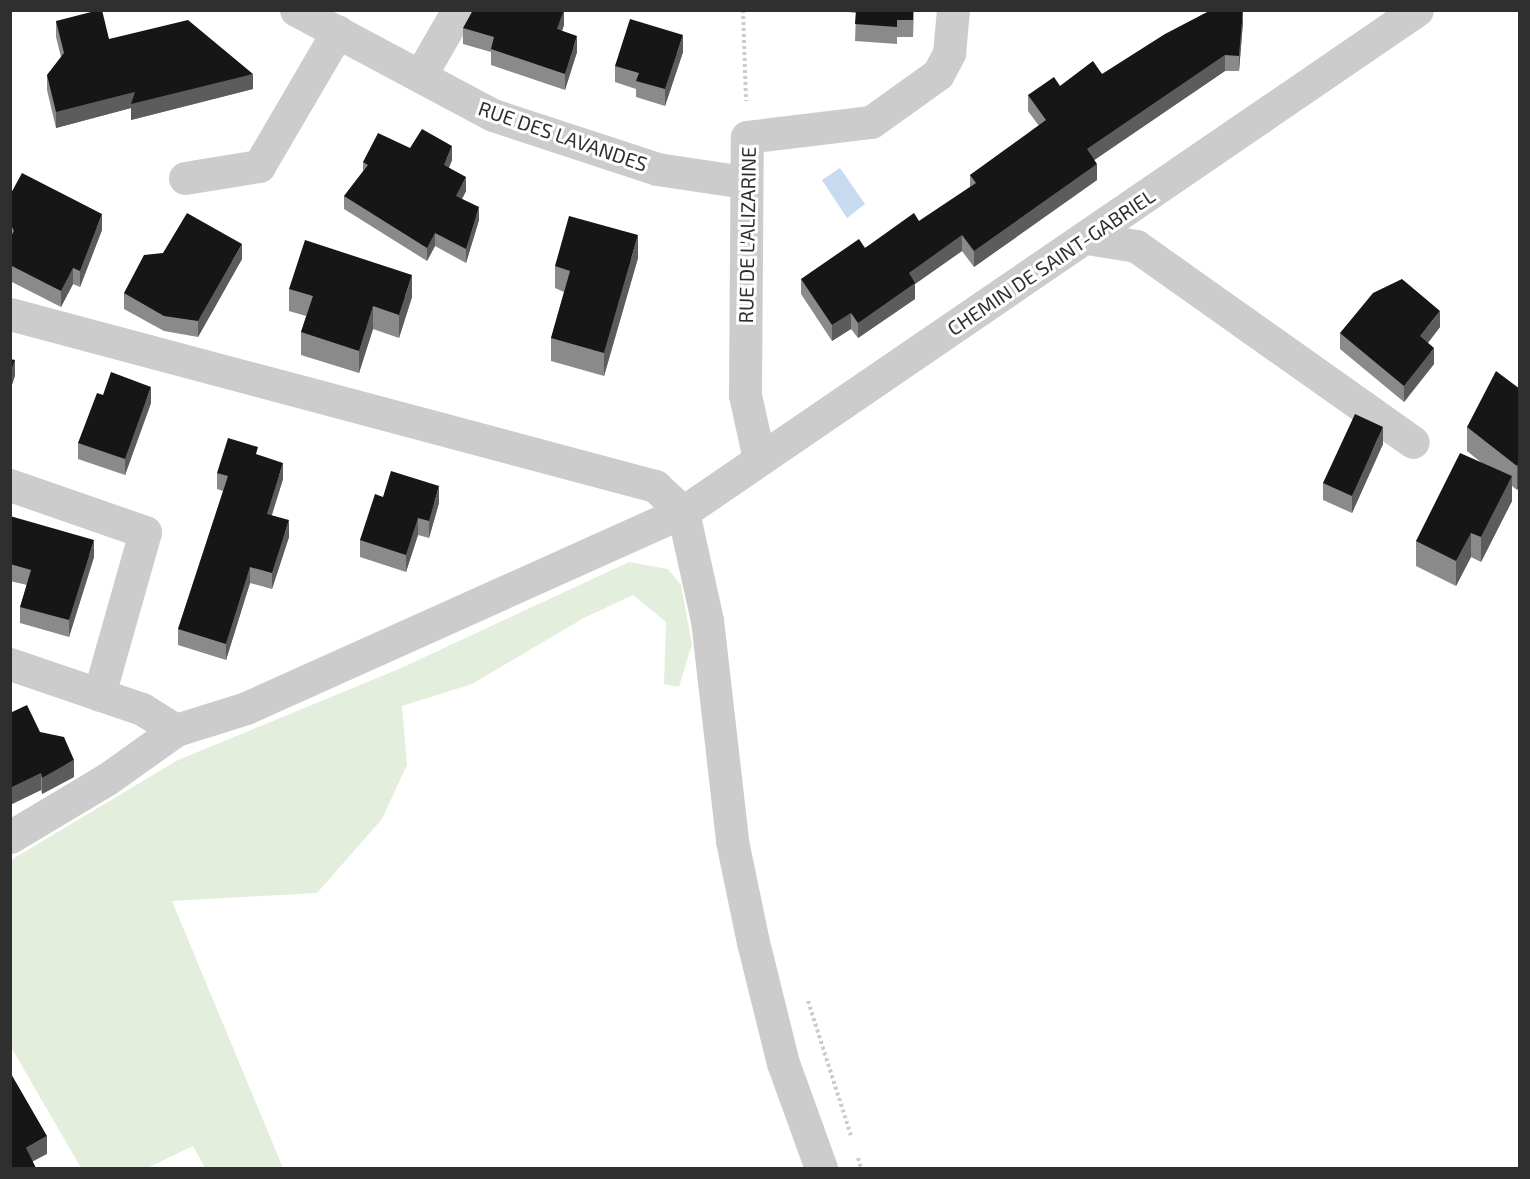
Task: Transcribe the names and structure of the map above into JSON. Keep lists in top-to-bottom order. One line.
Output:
{"streets":{"street":["RUE DES LAVANDES","RUE DE L'ALIZARINE","CHEMIN DE SAINT-GABRIEL"]},"crossings":[["RUE DES LAVANDES","RUE DE L'ALIZARINE"],["RUE DE L'ALIZARINE","CHEMIN DE SAINT-GABRIEL"]]}
